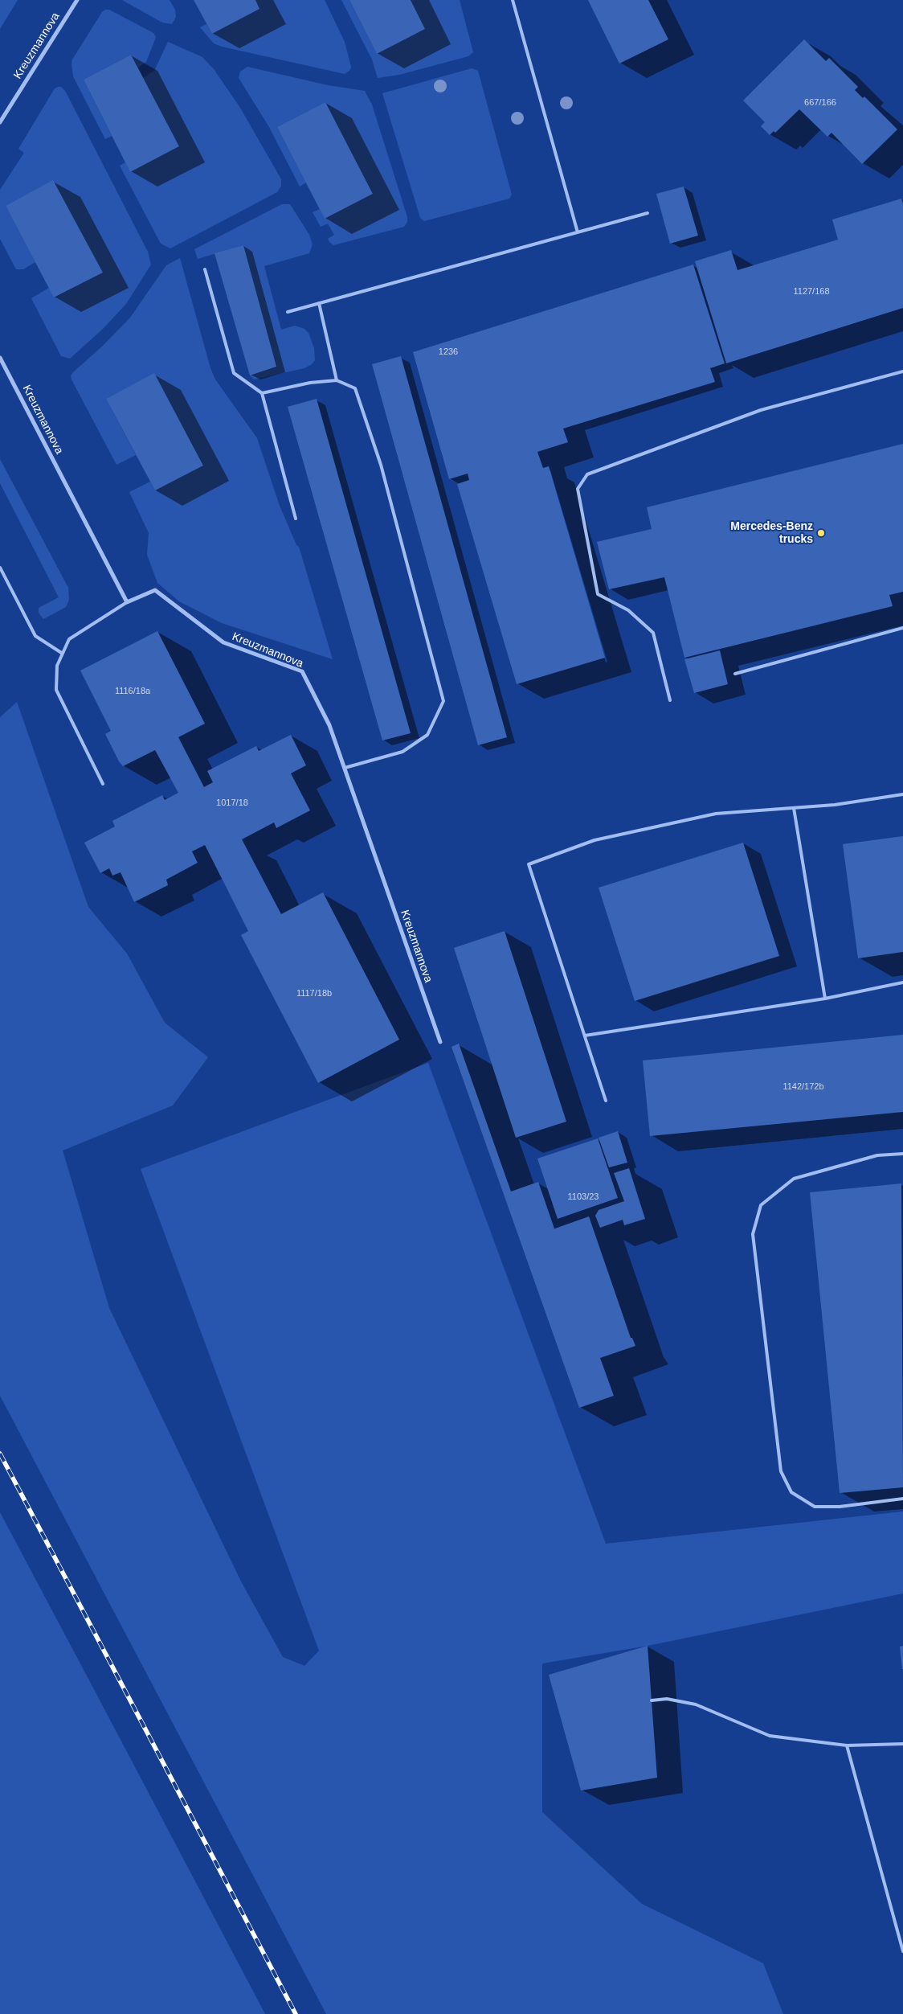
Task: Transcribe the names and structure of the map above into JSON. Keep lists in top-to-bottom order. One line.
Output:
{"streets":{"street":["Kreuzmannova"]},"places":["Mercedes-Benz trucks"],"house_numbers":["667/166","1127/168","1236","1116/18a","1017/18","1117/18b","1142/172b","1103/23"]}
